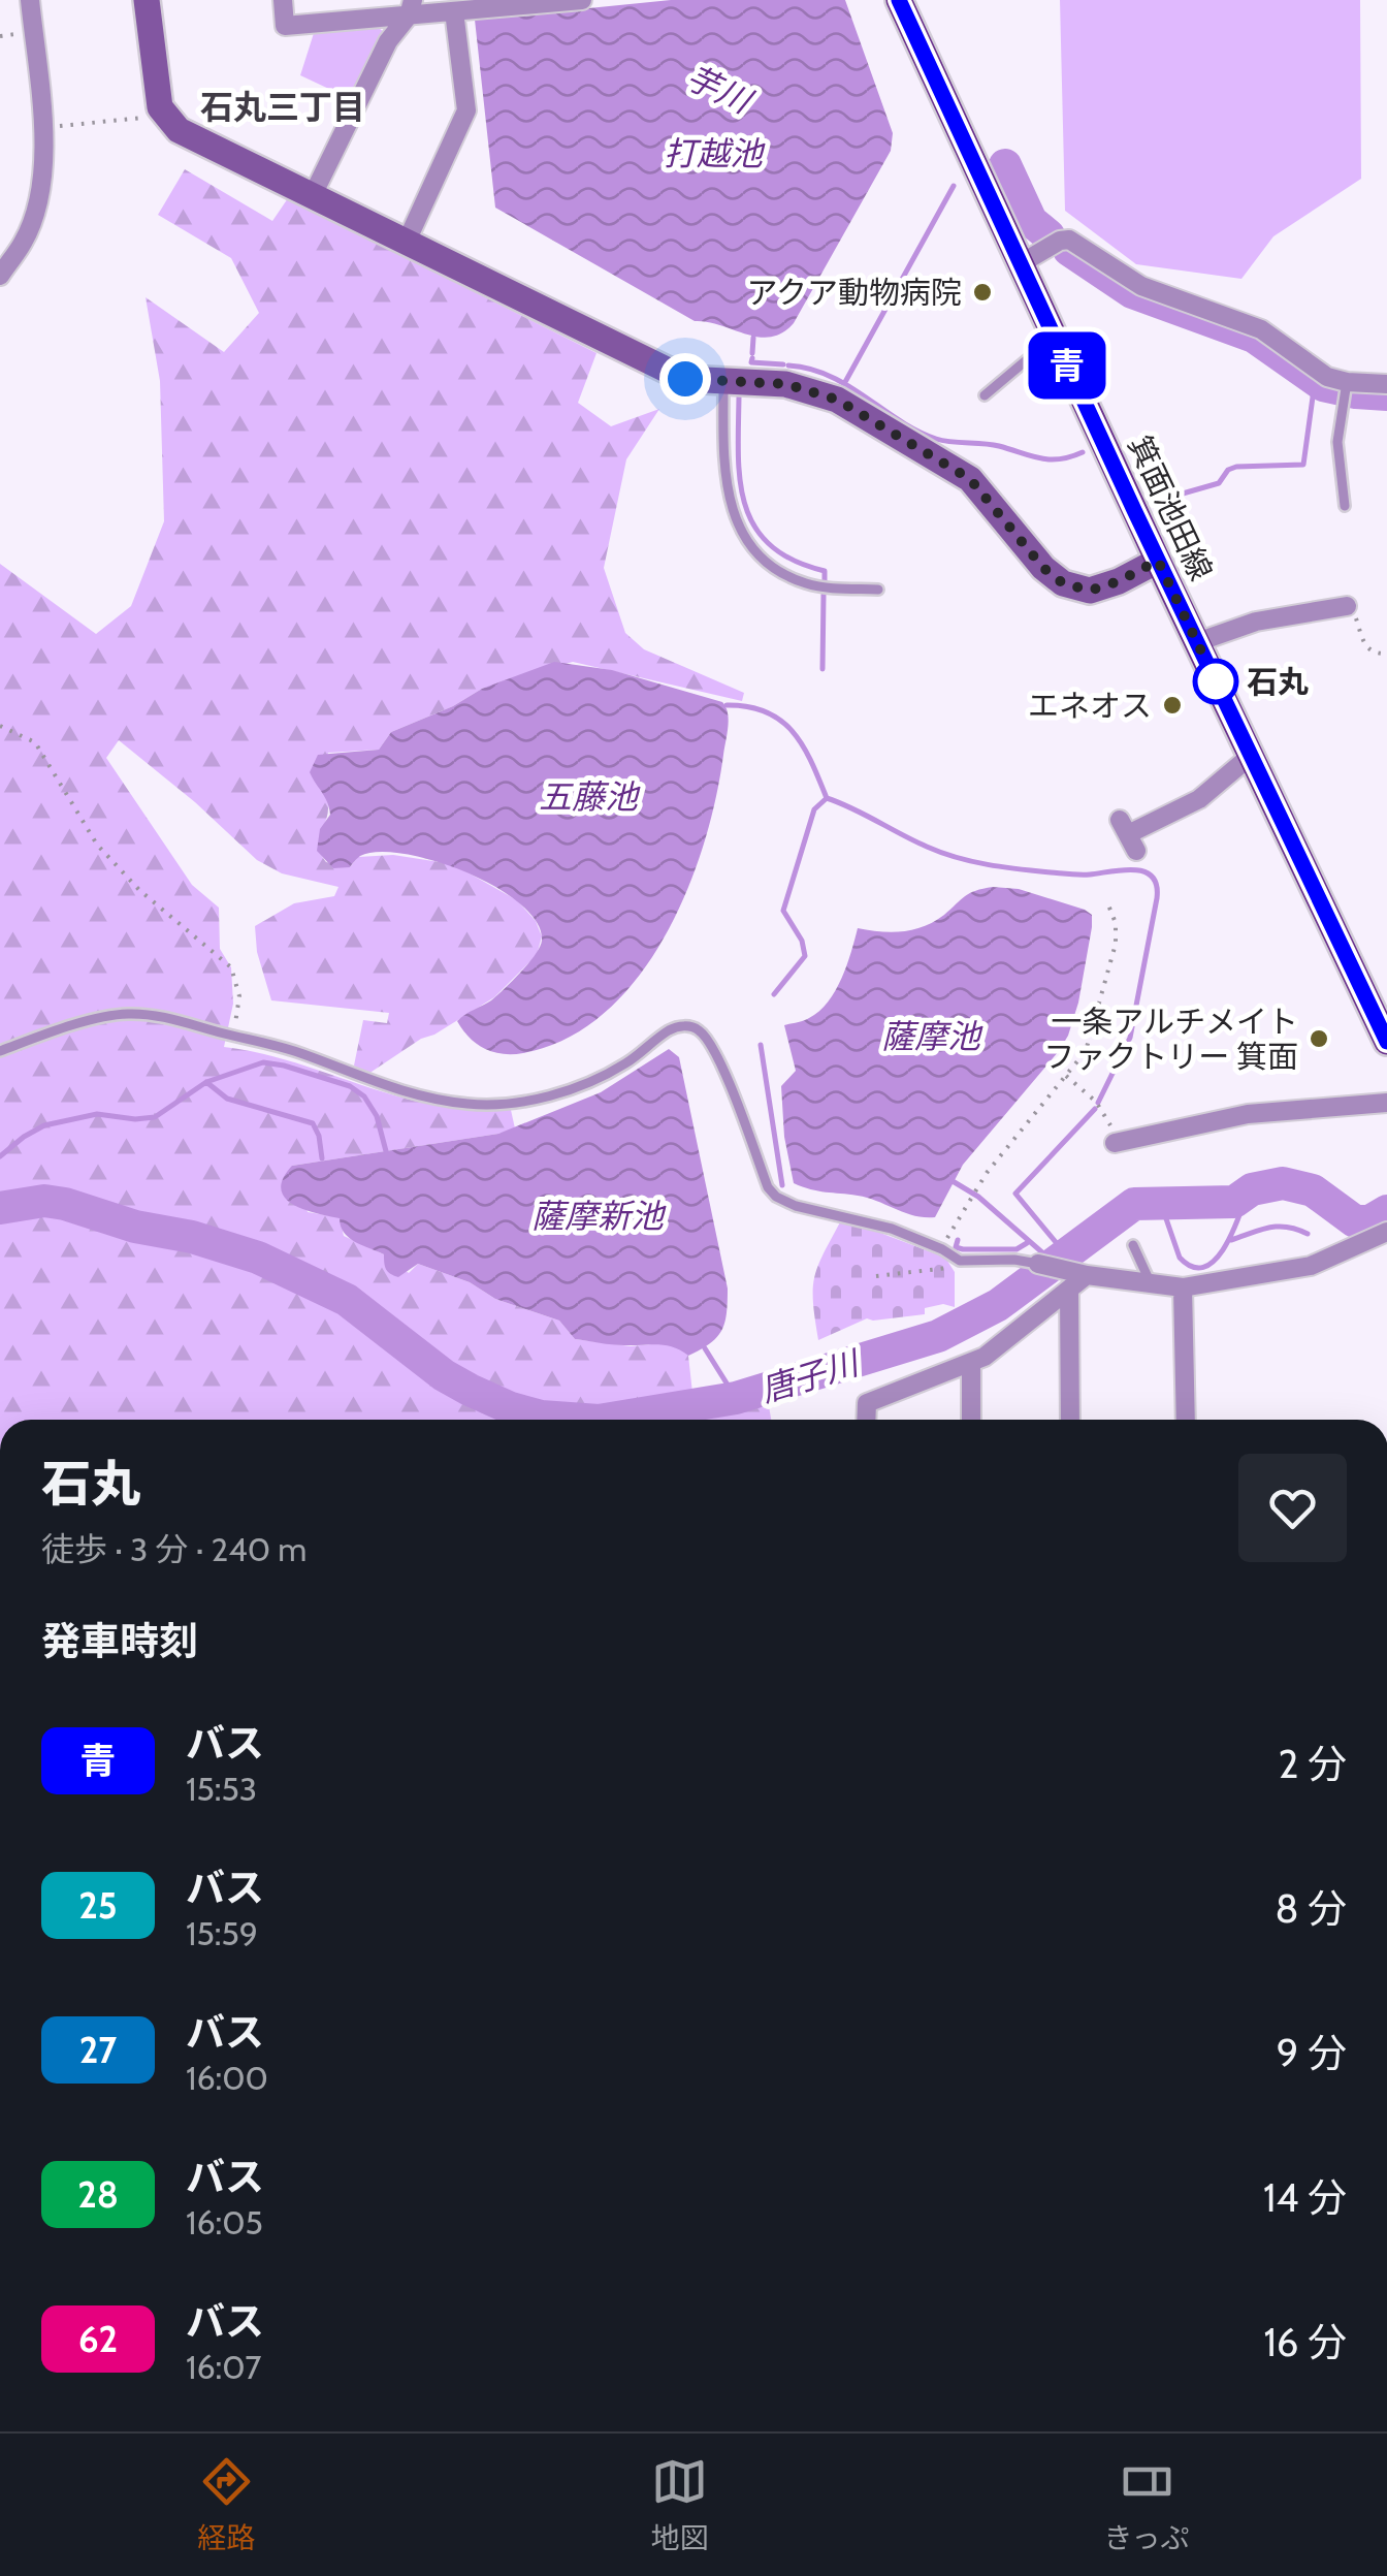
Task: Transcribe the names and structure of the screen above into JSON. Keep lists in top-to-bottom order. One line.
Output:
{"streets":{"main road":["箕面池田線"]},"districts":["石丸三丁目"],"water":["芋川","打越池","五藤池","薩摩池","薩摩新池","唐子川"],"places":["アクア動物病院","石丸","エネオス","一条アルチメイト ファクトリー 箕面"],"lines":["bus line 青"],"page":{"on_map":"青","heading":[["石丸","徒歩 · 3 分 · 240 m"],"発車時刻"],"list":[{"mark":"青","name":"バス","note":"15:53","value":"2 分"},{"mark":"25","name":"バス","note":"15:59","value":"8 分"},{"mark":"27","name":"バス","note":"16:00","value":"9 分"},{"mark":"28","name":"バス","note":"16:05","value":"14 分"},{"mark":"62","name":"バス","note":"16:07","value":"16 分"}],"tabs":["経路","地図","きっぷ"]}}
